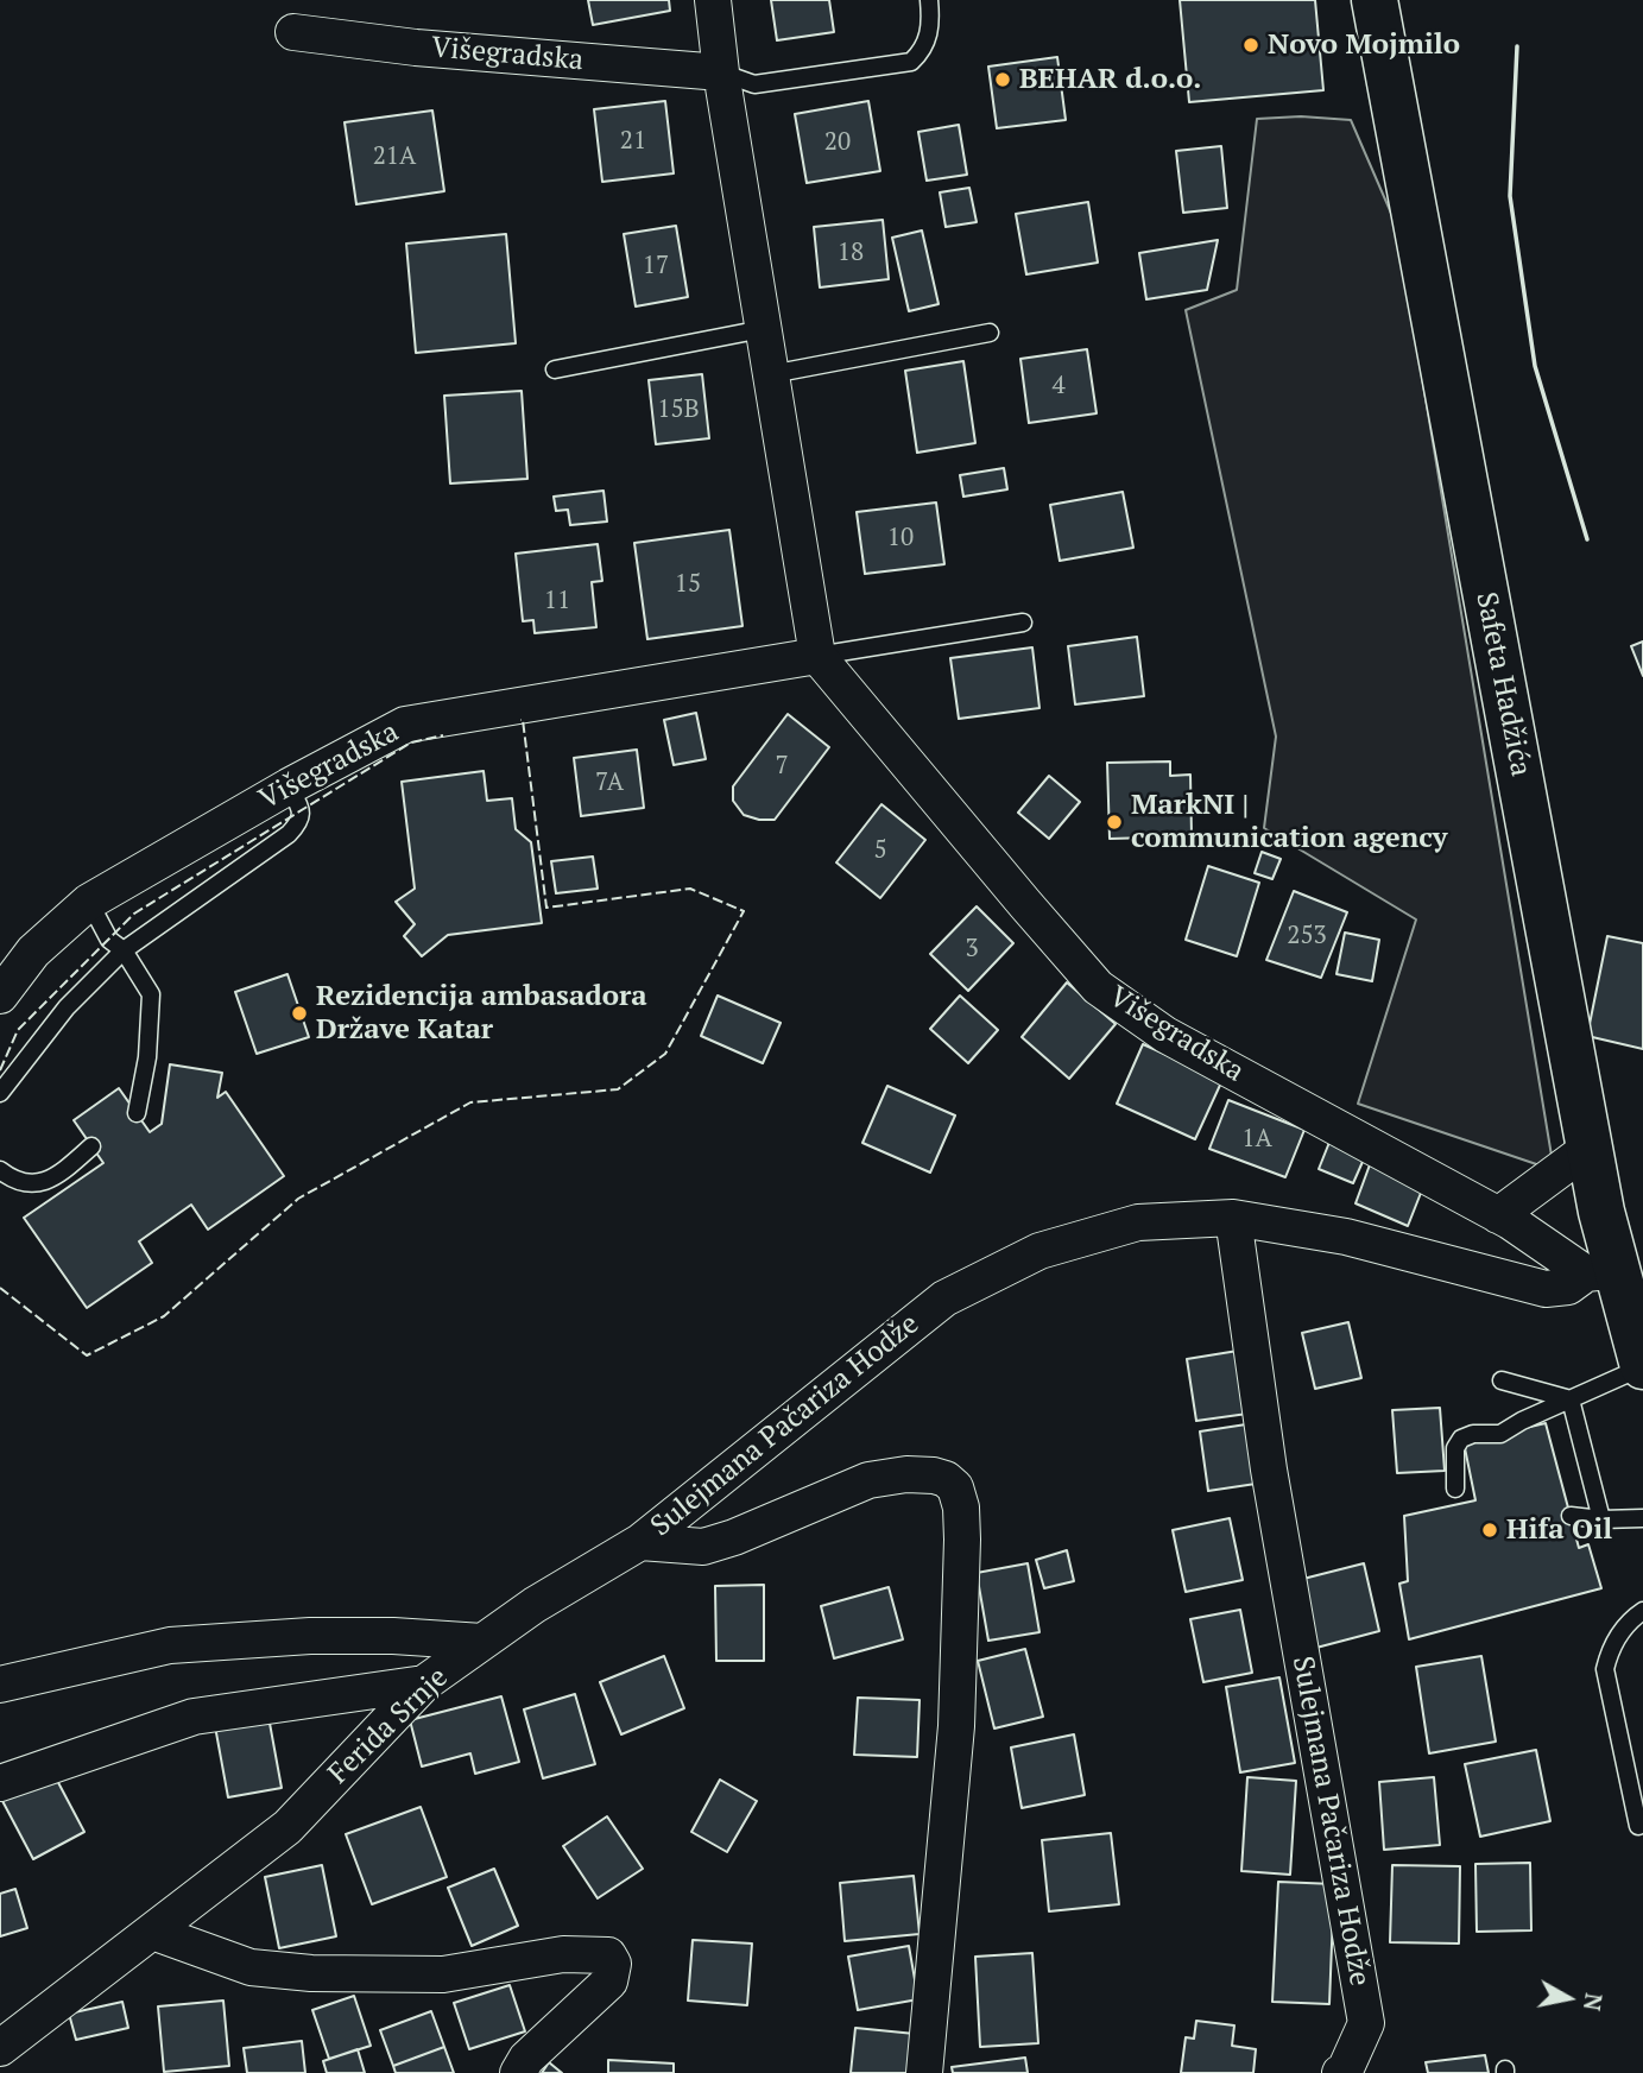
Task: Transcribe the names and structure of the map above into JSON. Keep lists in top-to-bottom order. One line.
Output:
{"streets":{"main road":["Safeta Hadžića"],"street":["Višegradska","Sulejmana Pačariza Hodže","Ferida Srnje"]},"crossings":[["Višegradska","Safeta Hadžića"],["Višegradska","Sulejmana Pačariza Hodže"],["Safeta Hadžića","Sulejmana Pačariza Hodže"],["Sulejmana Pačariza Hodže","Ferida Srnje"]],"places":["Novo Mojmilo","BEHAR d.o.o.","MarkNI | communication agency","Rezidencija ambasadora Države Katar","Hifa Oil"],"house_numbers":["21","20","21A","18","17","4","15B","10","15","11","7","7A","5","253","3","1A"],"north":"right"}
